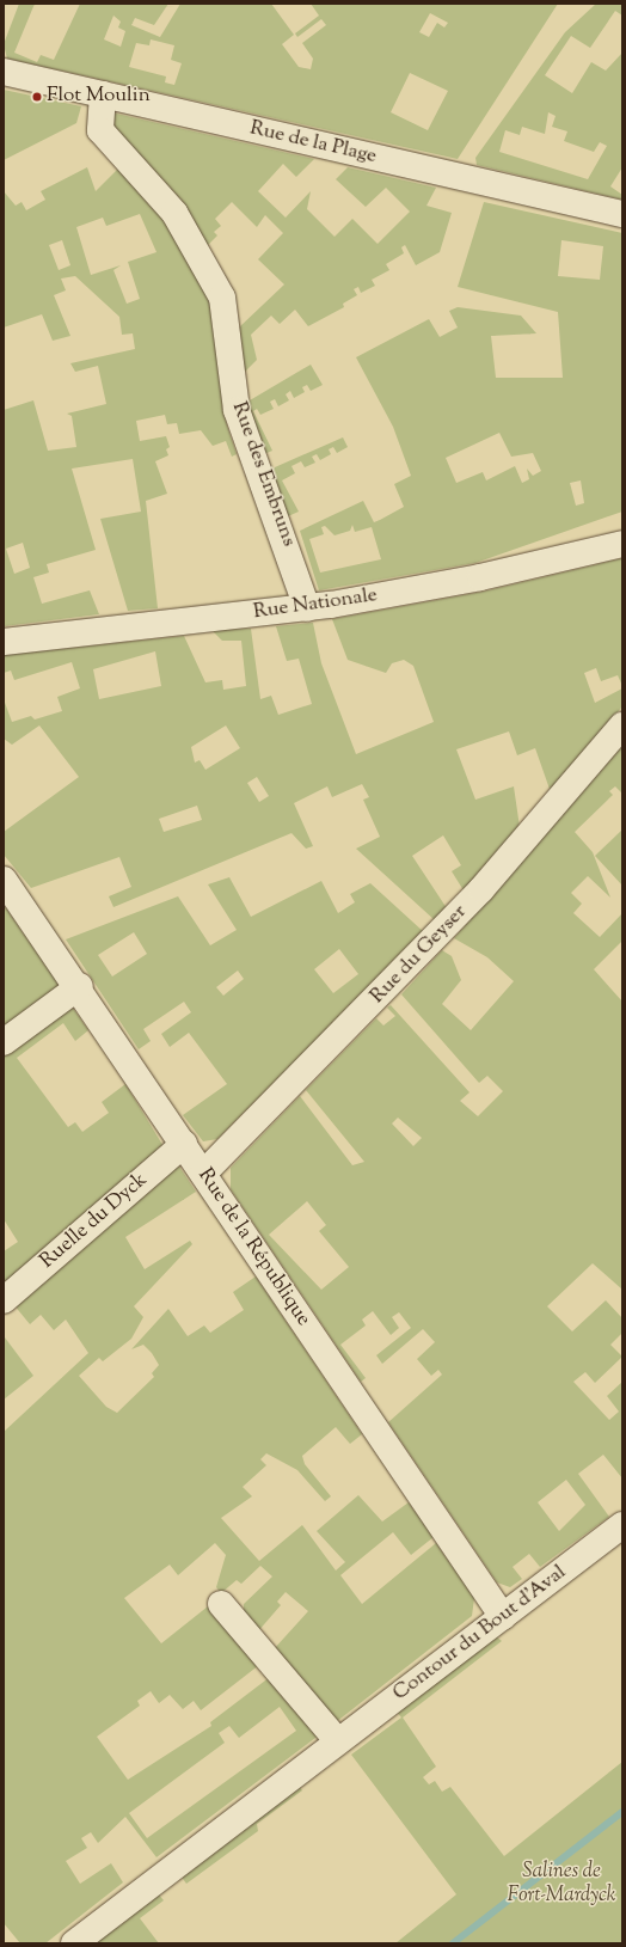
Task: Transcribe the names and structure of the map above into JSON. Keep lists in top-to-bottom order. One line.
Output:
{"streets":{"street":["Rue de la Plage","Rue des Embruns","Rue Nationale","Rue du Geyser","Ruelle du Dyck","Rue de la République","Contour du Bout d'Aval"]},"crossings":[["Rue de la Plage","Rue des Embruns"],["Rue des Embruns","Rue Nationale"],["Rue du Geyser","Rue de la République"],["Ruelle du Dyck","Rue de la République"],["Rue de la République","Contour du Bout d'Aval"]],"parks":["Salines de Fort-Mardyck"],"places":["Flot Moulin"]}
